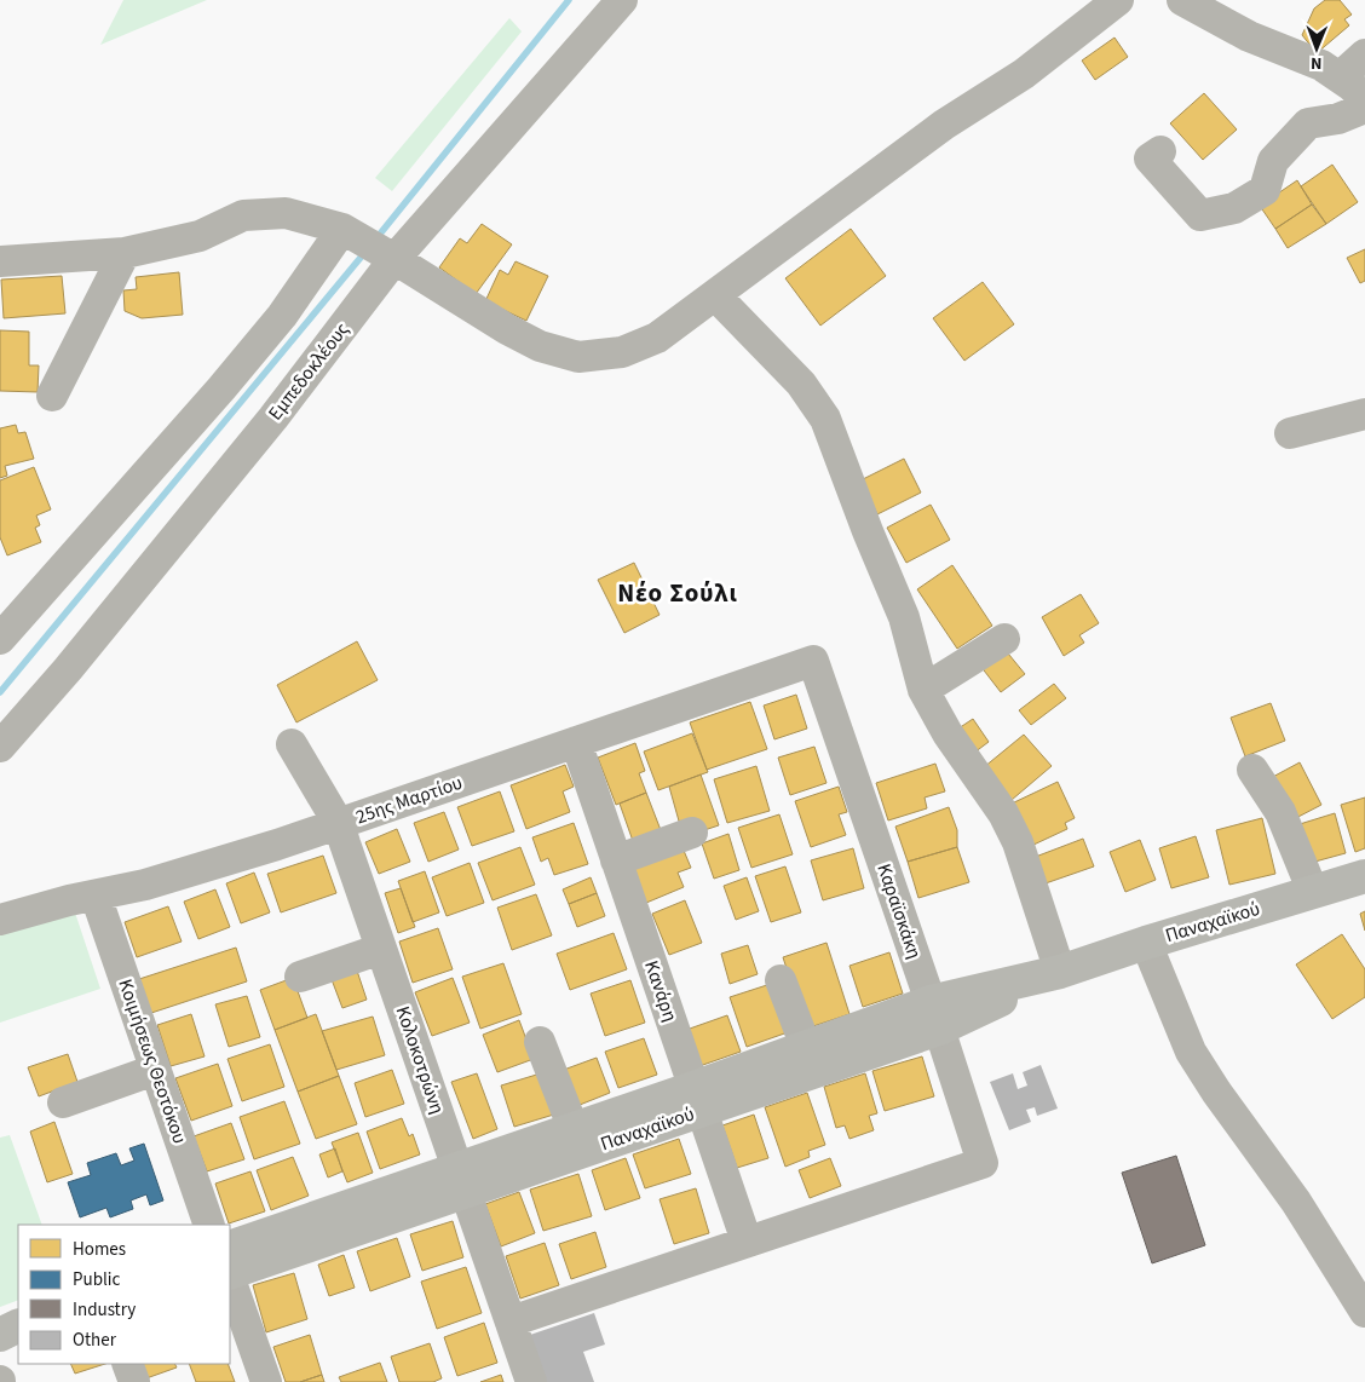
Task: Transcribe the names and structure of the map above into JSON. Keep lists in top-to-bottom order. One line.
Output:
{"streets":{"main road":["Παναχαϊκού"],"street":["Εμπεδοκλέους","25ης Μαρτίου","Καραϊσκάκη","Κανάρη","Κολοκοτρώνη","Κοιμήσεως Θεοτόκου"]},"crossings":[["25ης Μαρτίου","Καραϊσκάκη"],["25ης Μαρτίου","Κανάρη"],["25ης Μαρτίου","Κολοκοτρώνη"],["25ης Μαρτίου","Κοιμήσεως Θεοτόκου"],["Καραϊσκάκη","Παναχαϊκού"],["Καραϊσκάκη","Κανάρη"],["Παναχαϊκού","Κανάρη"],["Παναχαϊκού","Κολοκοτρώνη"]],"districts":["Νέο Σούλι"],"legend":["Homes","Public","Industry","Other"],"north":"bottom"}
